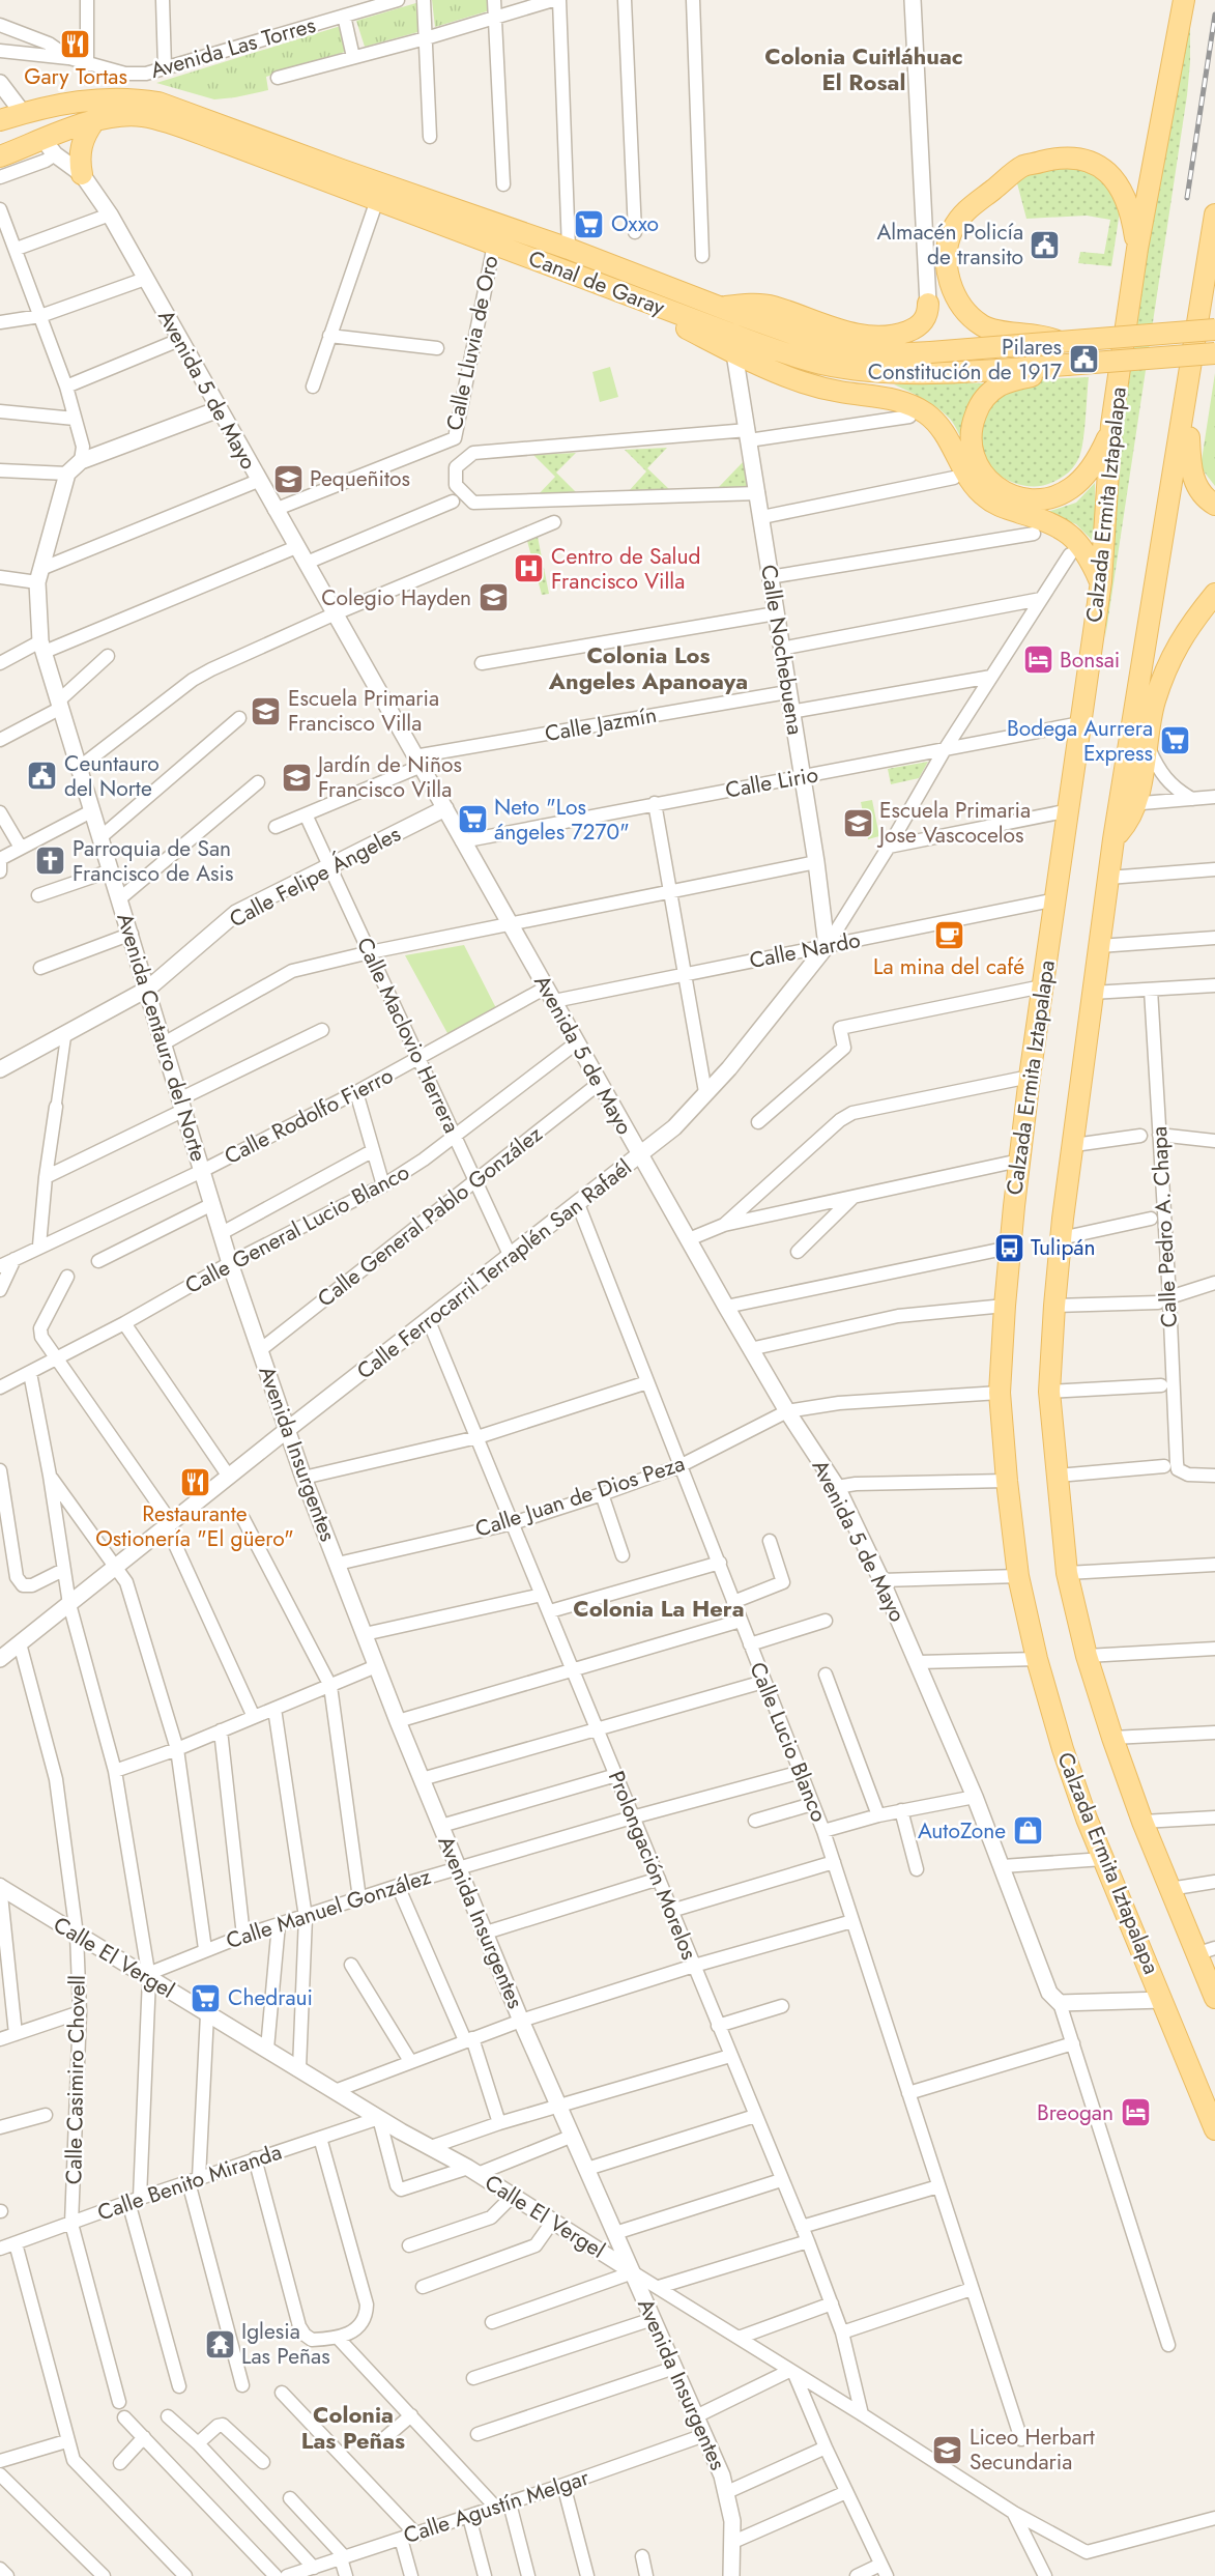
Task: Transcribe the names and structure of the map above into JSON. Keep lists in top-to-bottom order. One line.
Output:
{"streets":{"main road":["Canal de Garay","Calzada Ermita Iztapalapa"],"street":["Avenida Las Torres","Calle Lluvia de Oro","Avenida 5 de Mayo","Calle Nochebuena","Calle Jazmín","Calle Lirio","Calle Felipe Ángeles","Calle Nardo","Calle Maclovio Herrera","Avenida Centauro del Norte","Calle Rodolfo Fierro","Calle General Pablo González","Calle Pedro A. Chapa","Calle General Lucio Blanco","Calle Ferrocarril Terraplén San Rafaél","Avenida Insurgentes","Calle Juan de Dios Peza","Calle Lucio Blanco","Prolongación Morelos","Calle Manuel González","Calle El Vergel","Calle Casimiro Chovell","Calle Benito Miranda","Calle Agustín Melgar"]},"crossings":[["Canal de Garay","Calle Lluvia de Oro"],["Canal de Garay","Avenida 5 de Mayo"],["Calle Lluvia de Oro","Avenida 5 de Mayo"],["Avenida 5 de Mayo","Calle Jazmín"],["Avenida 5 de Mayo","Calle Lirio"],["Avenida 5 de Mayo","Calle Felipe Ángeles"],["Avenida 5 de Mayo","Calle Nardo"],["Avenida 5 de Mayo","Calle Rodolfo Fierro"],["Avenida 5 de Mayo","Calle General Pablo González"],["Avenida 5 de Mayo","Calle General Lucio Blanco"],["Avenida 5 de Mayo","Calle Ferrocarril Terraplén San Rafaél"],["Avenida 5 de Mayo","Calle Juan de Dios Peza"],["Calzada Ermita Iztapalapa","Calle Lirio"],["Calzada Ermita Iztapalapa","Calle Nardo"],["Calzada Ermita Iztapalapa","Calle Juan de Dios Peza"],["Calle Nochebuena","Calle Jazmín"],["Calle Nochebuena","Calle Lirio"],["Calle Nochebuena","Calle Nardo"],["Calle Nochebuena","Calle Ferrocarril Terraplén San Rafaél"],["Calle Jazmín","Calle Maclovio Herrera"],["Calle Lirio","Calle Ferrocarril Terraplén San Rafaél"],["Calle Felipe Ángeles","Calle Maclovio Herrera"],["Calle Felipe Ángeles","Avenida Centauro del Norte"],["Calle Nardo","Calle Rodolfo Fierro"],["Calle Nardo","Calle Ferrocarril Terraplén San Rafaél"],["Calle Maclovio Herrera","Calle Rodolfo Fierro"],["Calle Maclovio Herrera","Calle General Pablo González"],["Calle Maclovio Herrera","Calle General Lucio Blanco"],["Calle Maclovio Herrera","Calle Ferrocarril Terraplén San Rafaél"],["Avenida Centauro del Norte","Calle Rodolfo Fierro"],["Avenida Centauro del Norte","Calle General Lucio Blanco"],["Avenida Centauro del Norte","Avenida Insurgentes"],["Calle General Pablo González","Avenida Insurgentes"],["Calle General Lucio Blanco","Avenida Insurgentes"],["Calle Ferrocarril Terraplén San Rafaél","Avenida Insurgentes"],["Calle Ferrocarril Terraplén San Rafaél","Calle Lucio Blanco"],["Calle Ferrocarril Terraplén San Rafaél","Prolongación Morelos"],["Calle Ferrocarril Terraplén San Rafaél","Calle Casimiro Chovell"],["Avenida Insurgentes","Calle Juan de Dios Peza"],["Avenida Insurgentes","Calle Manuel González"],["Avenida Insurgentes","Calle El Vergel"],["Avenida Insurgentes","Calle Agustín Melgar"],["Calle Juan de Dios Peza","Calle Lucio Blanco"],["Calle Juan de Dios Peza","Prolongación Morelos"],["Calle Lucio Blanco","Calle Manuel González"],["Prolongación Morelos","Calle Manuel González"],["Prolongación Morelos","Calle El Vergel"],["Calle Manuel González","Calle El Vergel"],["Calle El Vergel","Calle Casimiro Chovell"],["Calle El Vergel","Calle Benito Miranda"],["Calle Casimiro Chovell","Calle Benito Miranda"]],"districts":["Colonia Cuitláhuac El Rosal","Colonia Los Angeles Apanoaya","Colonia La Hera","Colonia Las Peñas"],"places":{"restaurant":["Gary Tortas","Restaurante Ostionería \"El güero\""],"supermarket":["Oxxo","Bodega Aurrera Express","Neto \"Los ángeles 7270\"","Chedraui"],"public building":["Almacén Policía de transito","Pilares Constitución de 1917","Ceuntauro del Norte"],"school or university":["Pequeñitos","Colegio Hayden","Escuela Primaria Francisco Villa","Jardín de Niños Francisco Villa","Escuela Primaria Jose Vascocelos","Liceo Herbart Secundaria"],"hospital":["Centro de Salud Francisco Villa"],"hotel":["Bonsai","Breogan"],"church":["Parroquia de San Francisco de Asis"],"cafe":["La mina del café"],"bus stop":["Tulipán"],"shop":["AutoZone"],"temple":["Iglesia Las Peñas"]}}
